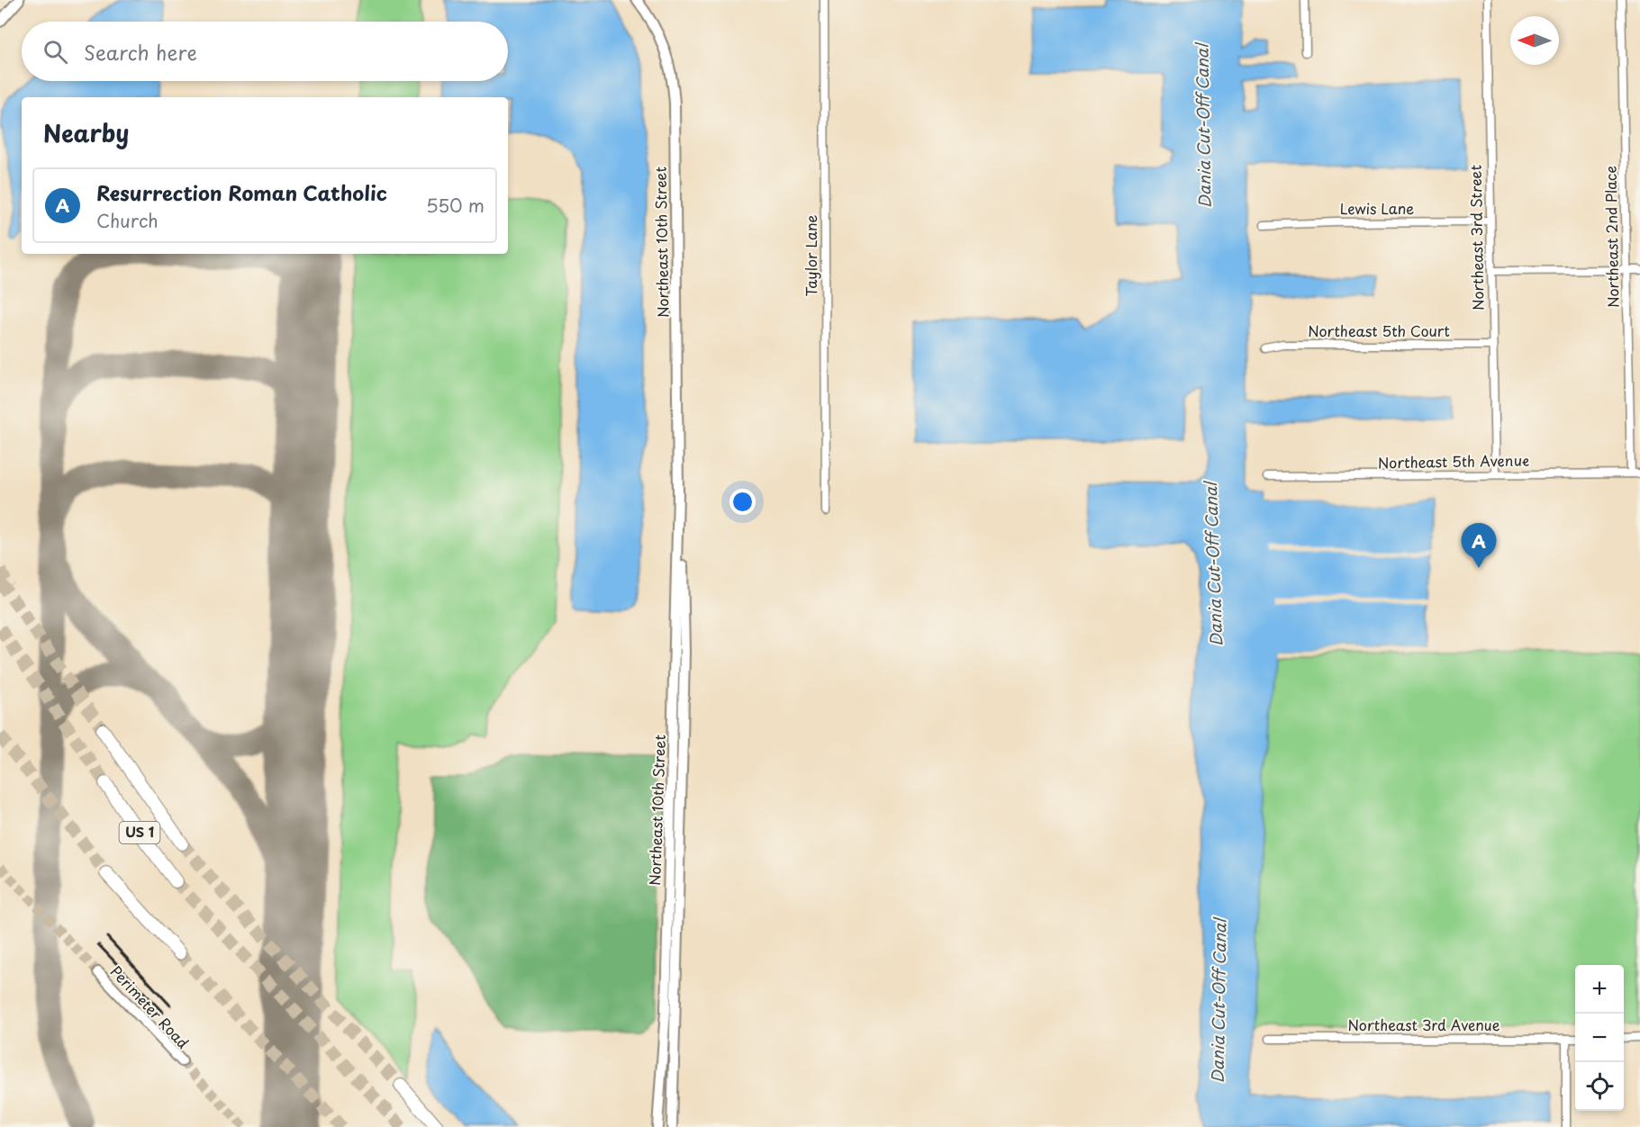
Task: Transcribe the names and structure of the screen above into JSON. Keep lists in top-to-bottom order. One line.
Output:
{"streets":{"main road":["US 1"],"street":["Lewis Lane","Northeast 2nd Place","Northeast 3rd Street","Northeast 10th Street","Taylor Lane","Northeast 5th Court","Northeast 5th Avenue","Perimeter Road","Northeast 3rd Avenue"]},"crossings":[["Lewis Lane","Northeast 3rd Street"],["Northeast 2nd Place","Northeast 5th Avenue"],["Northeast 3rd Street","Northeast 5th Court"],["Northeast 3rd Street","Northeast 5th Avenue"]],"water":["Dania Cut-Off Canal"],"north":"left","page":{"search":"Search here","heading":"Nearby","list":[{"mark":"A","name":"Resurrection Roman Catholic","note":"Church","value":"550 m"}],"pins":"A","map_buttons":["+","−"]}}
